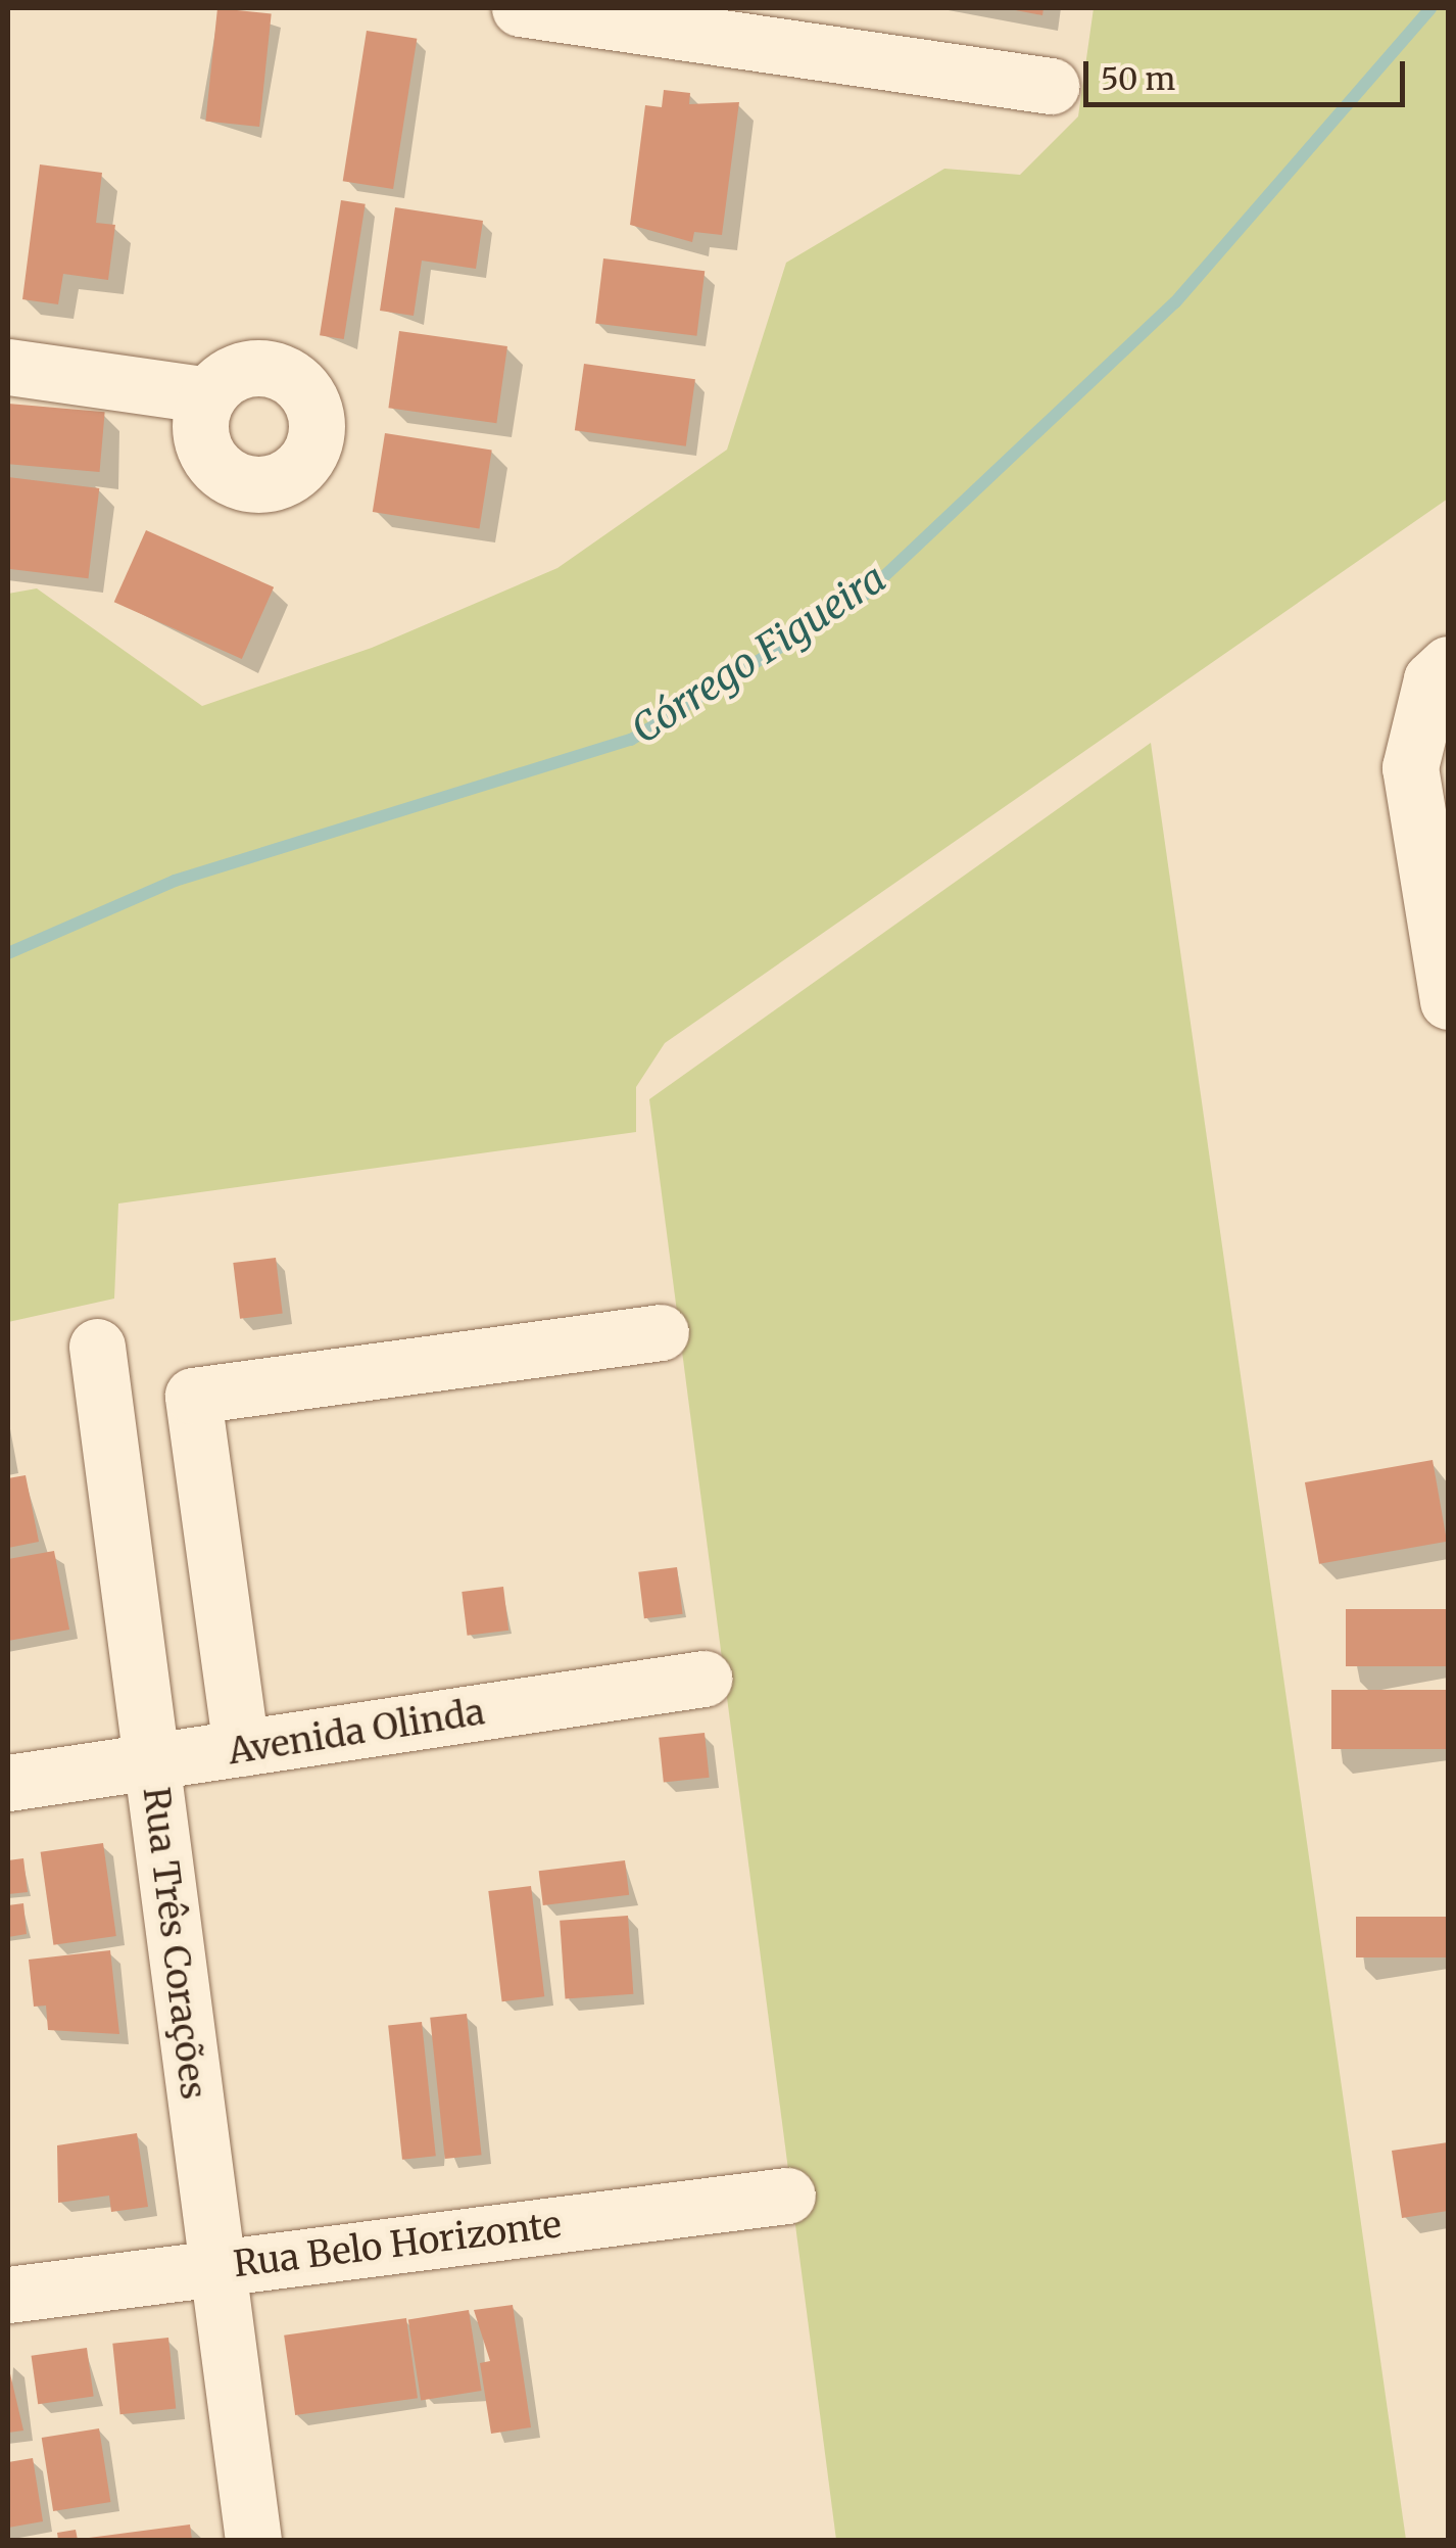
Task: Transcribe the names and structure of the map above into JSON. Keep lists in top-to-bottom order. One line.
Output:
{"streets":{"street":["Avenida Olinda","Rua Três Corações","Rua Belo Horizonte"]},"crossings":[["Avenida Olinda","Rua Três Corações"],["Rua Três Corações","Rua Belo Horizonte"]],"water":["Córrego Figueira"],"scale_bar":"50 m"}
